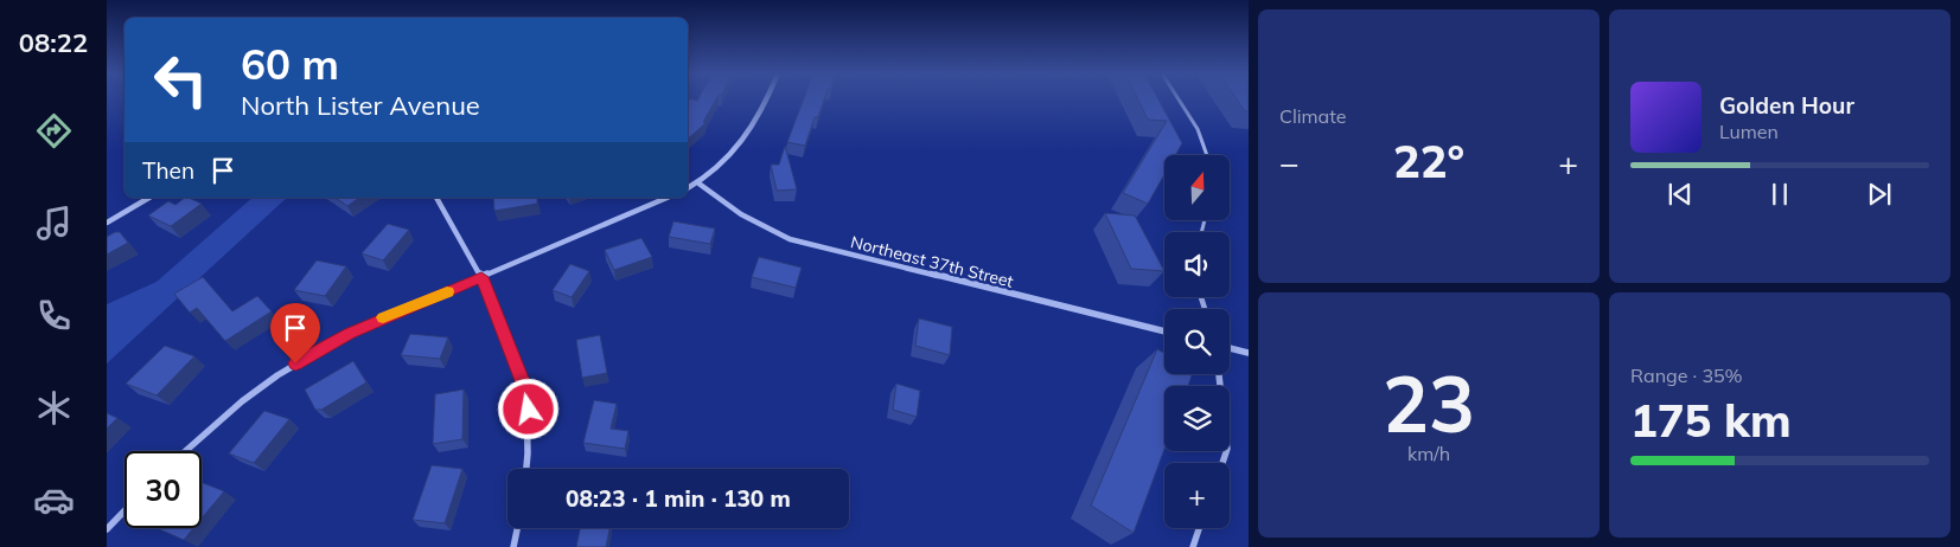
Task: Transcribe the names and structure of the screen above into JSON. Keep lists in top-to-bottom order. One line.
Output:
{"streets":{"street":["Northeast 37th Street"]},"north":"top","page":{"tabs":"08:22","tile":["Climate",["23","km/h"],["Range · 35%","175 km"]],"turn":["60 m","North Lister Avenue"],"song":["Golden Hour","Lumen"],"heat":["−","22°","+"],"then":"Then","map_buttons":"+","limit":"30","trip":"08:23 · 1 min · 130 m"}}
